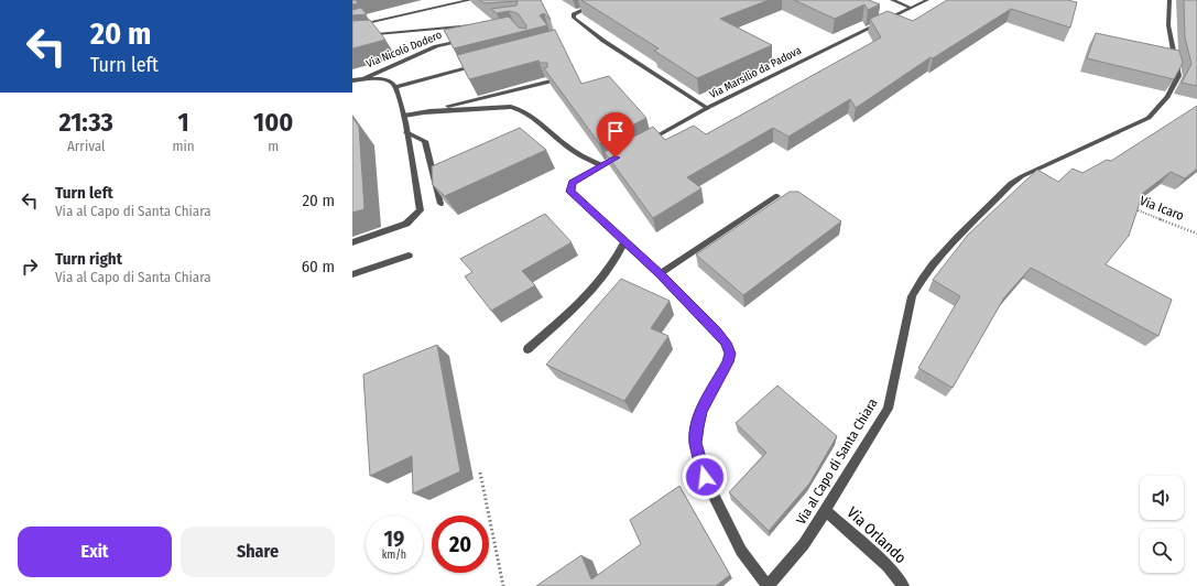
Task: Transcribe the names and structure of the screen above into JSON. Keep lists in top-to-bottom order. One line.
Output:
{"streets":{"street":["Via Nicolò Dodero","Via Marsilio da Padova","Via al Capo di Santa Chiara","Via Orlando"],"path":["Via Icaro"]},"crossings":[["Via al Capo di Santa Chiara","Via Orlando"]],"page":{"turn":["20 m","Turn left"],"eta":["21:33","Arrival","1","min","100","m"],"list":[{"name":"Turn left","note":"Via al Capo di Santa Chiara","value":"20 m"},{"name":"Turn right","note":"Via al Capo di Santa Chiara","value":"60 m"}],"speed":"19 km/h","limit":"20","buttons":["Exit","Share"]}}
